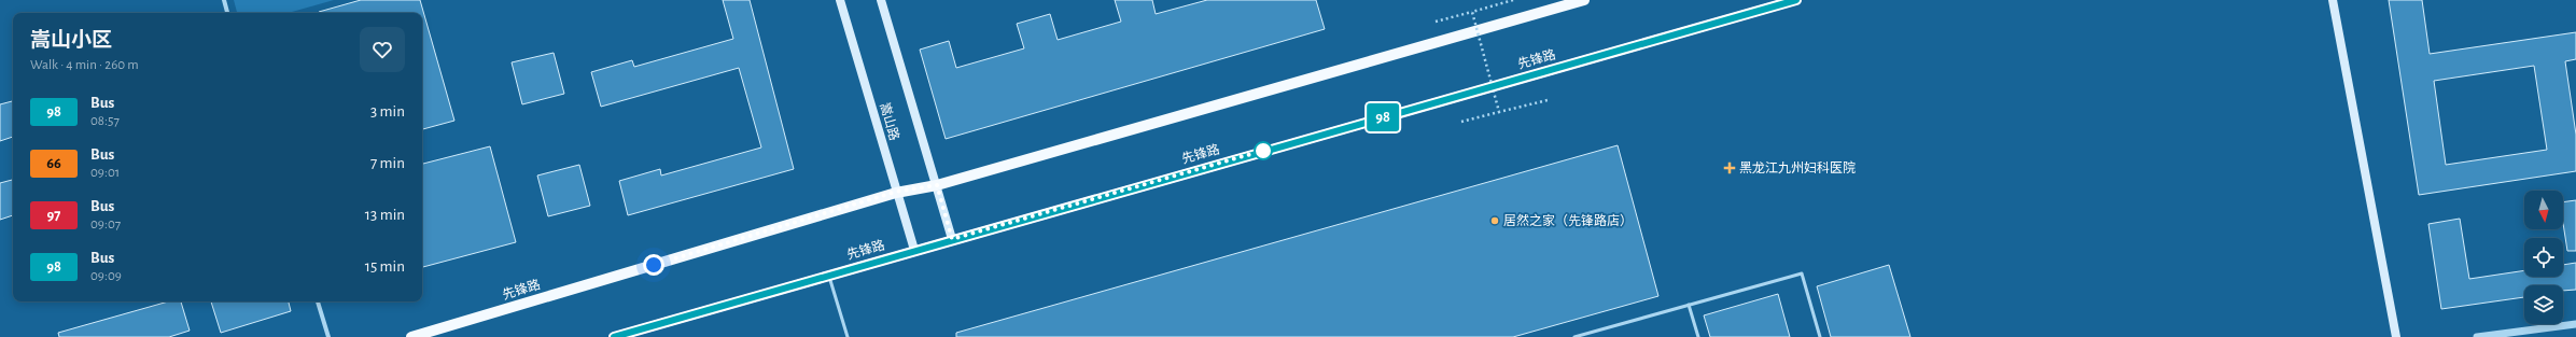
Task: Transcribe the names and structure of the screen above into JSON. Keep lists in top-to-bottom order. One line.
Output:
{"streets":{"main road":["先锋路","嵩山路"]},"crossings":[["先锋路","嵩山路"]],"places":{"health":["黑龙江九州妇科医院"],"other":["居然之家（先锋路店）"]},"lines":["bus line 98"],"north":"bottom","page":{"on_map":"98","heading":["嵩山小区","Walk · 4 min · 260 m"],"list":[{"mark":"98","name":"Bus","note":"08:57","value":"3 min"},{"mark":"66","name":"Bus","note":"09:01","value":"7 min"},{"mark":"97","name":"Bus","note":"09:07","value":"13 min"},{"mark":"98","name":"Bus","note":"09:09","value":"15 min"}]}}
